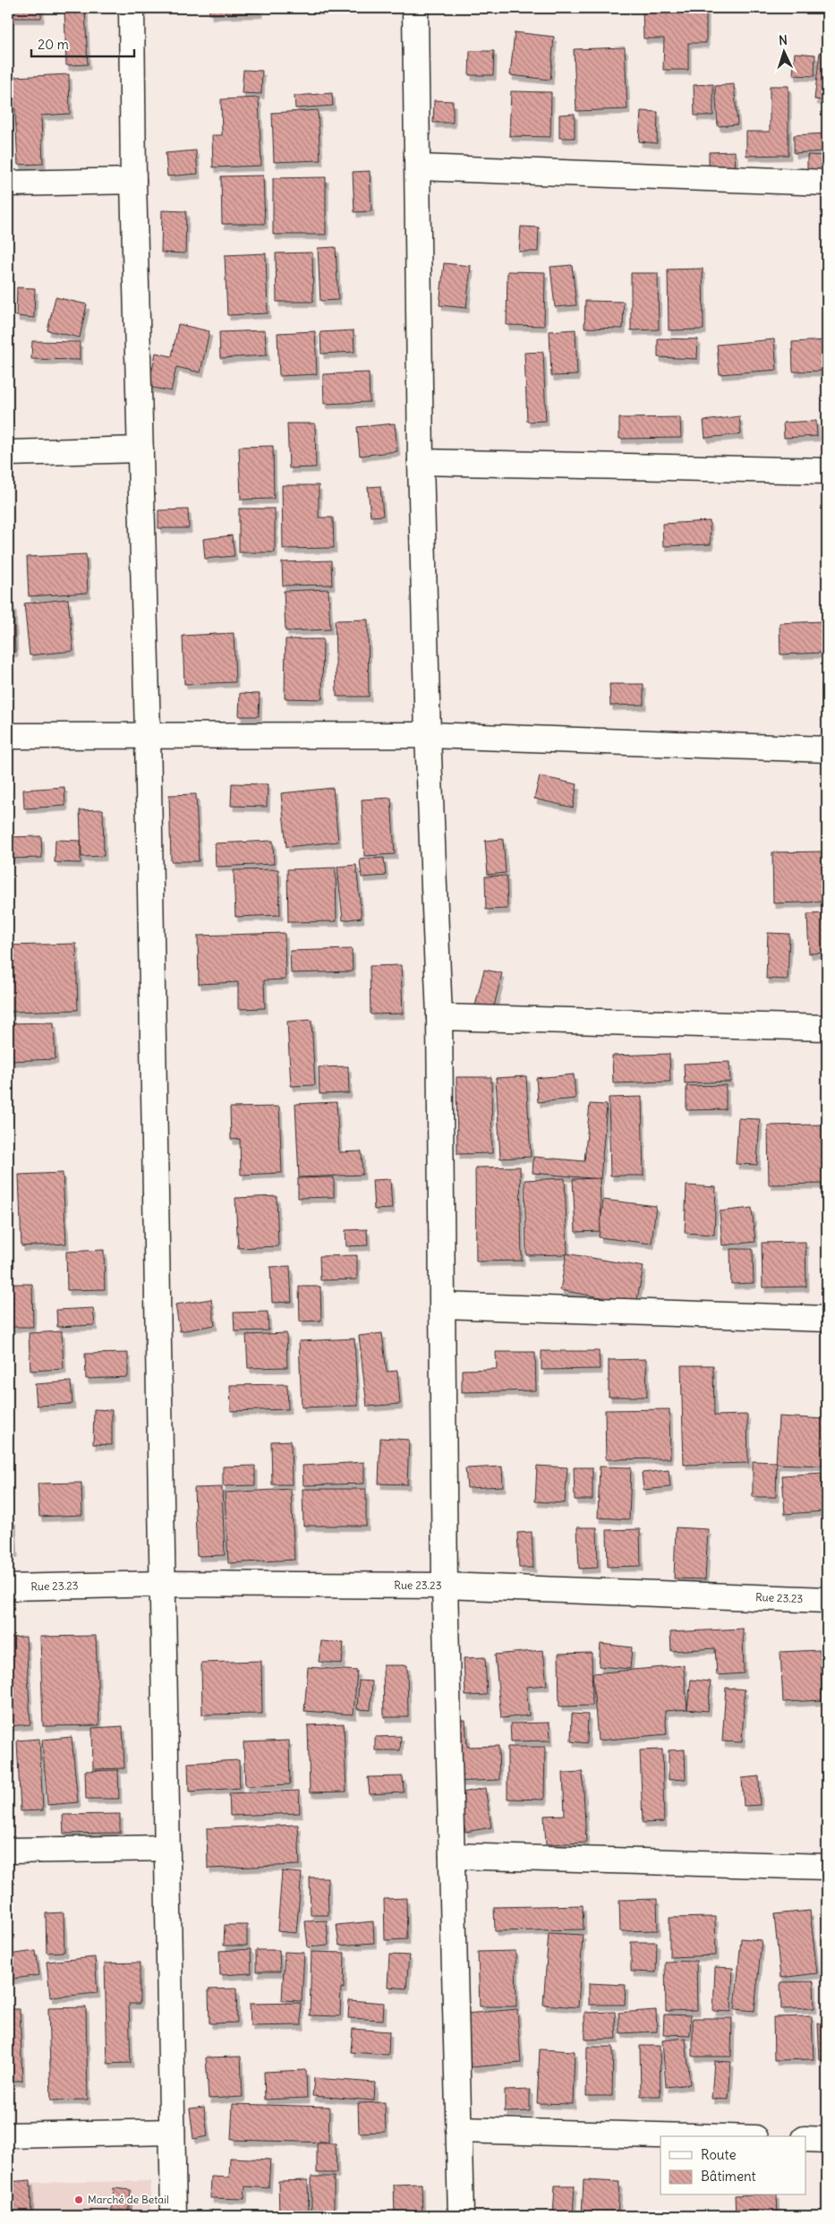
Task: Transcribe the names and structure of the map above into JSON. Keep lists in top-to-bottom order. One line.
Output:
{"streets":{"street":["Rue 23.23"]},"places":["Marché de Betail"],"legend":["Route","Bâtiment"],"scale_bar":"20 m","north":"top"}
